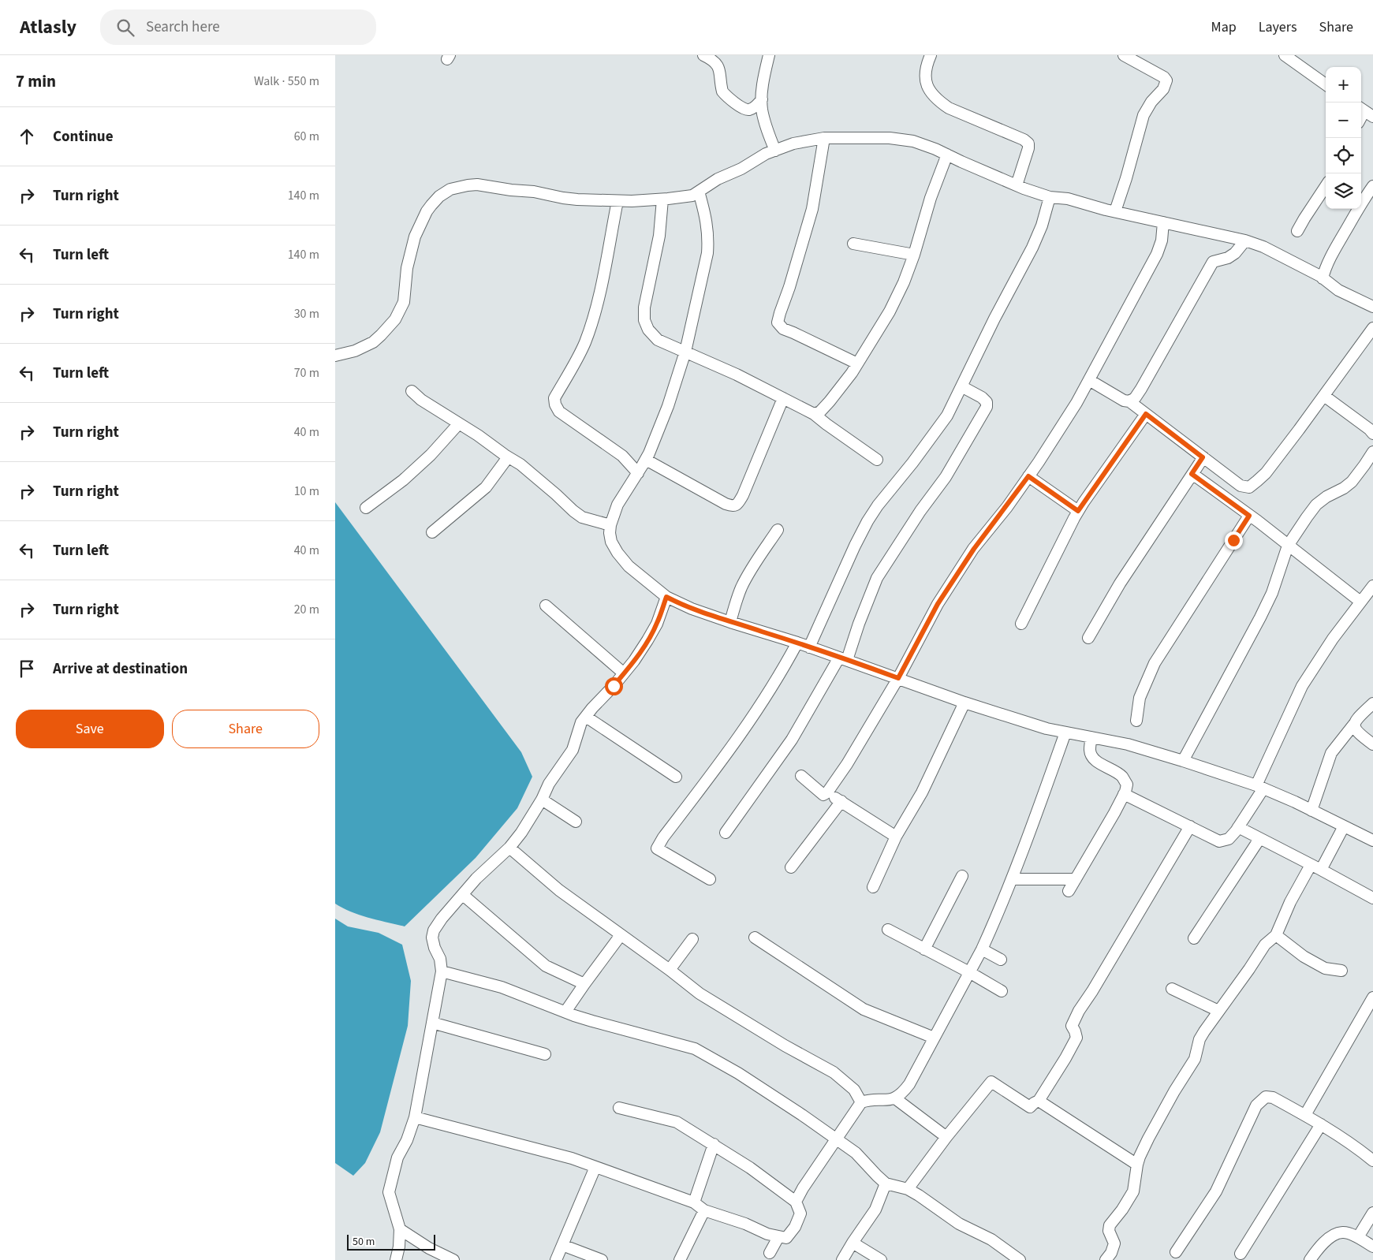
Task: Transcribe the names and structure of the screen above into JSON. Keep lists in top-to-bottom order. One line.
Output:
{"scale_bar":"50 m","page":{"header":"Atlasly","search":"Search here","nav":["Map","Layers","Share"],"heading":["7 min","Walk · 550 m"],"map_buttons":["+","−"],"list":[["Continue","60 m"],["Turn right","140 m"],["Turn left","140 m"],["Turn right","30 m"],["Turn left","70 m"],["Turn right","40 m"],["Turn right","10 m"],["Turn left","40 m"],["Turn right","20 m"],"Arrive at destination"],"buttons":["Save","Share"],"scale":"50 m"}}
